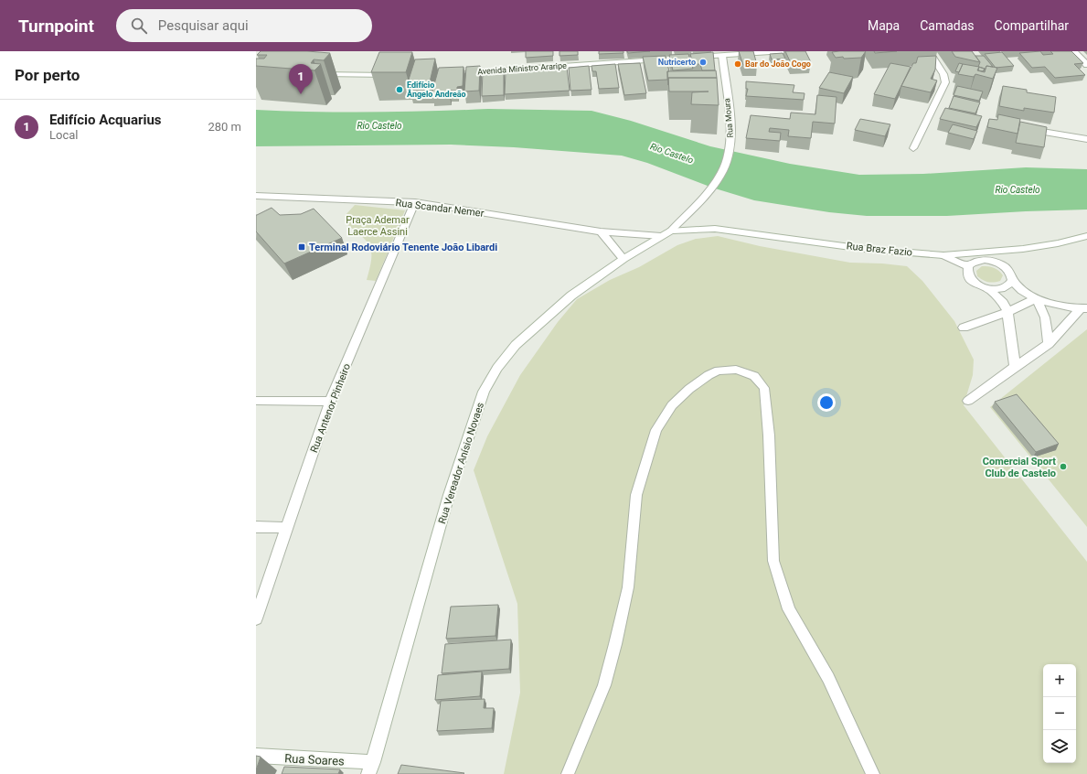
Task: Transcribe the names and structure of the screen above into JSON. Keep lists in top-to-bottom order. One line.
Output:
{"streets":{"street":["Avenida Ministro Araripe","Rua Moura","Rua Scandar Nemer","Rua Braz Fazio","Rua Antenor Pinheiro","Rua Vereador Anísio Novaes","Rua Soares"]},"crossings":[["Avenida Ministro Araripe","Rua Moura"],["Rua Moura","Rua Scandar Nemer"],["Rua Moura","Rua Braz Fazio"],["Rua Moura","Rua Vereador Anísio Novaes"],["Rua Scandar Nemer","Rua Braz Fazio"],["Rua Scandar Nemer","Rua Antenor Pinheiro"],["Rua Scandar Nemer","Rua Vereador Anísio Novaes"],["Rua Braz Fazio","Rua Vereador Anísio Novaes"],["Rua Vereador Anísio Novaes","Rua Soares"]],"water":["Rio Castelo"],"parks":["Praça Ademar Laerce Assini"],"places":{"other":["Nutricerto","Bar do João Cogo","Edifício Ângelo Andreão","Comercial Sport Club de Castelo"],"transit":["Terminal Rodoviário Tenente João Libardi"]},"page":{"header":"Turnpoint","search":"Pesquisar aqui","nav":["Mapa","Camadas","Compartilhar"],"heading":"Por perto","pins":"1","list":[{"mark":"1","name":"Edifício Acquarius","note":"Local","value":"280 m"}],"map_buttons":["+","−"]}}
